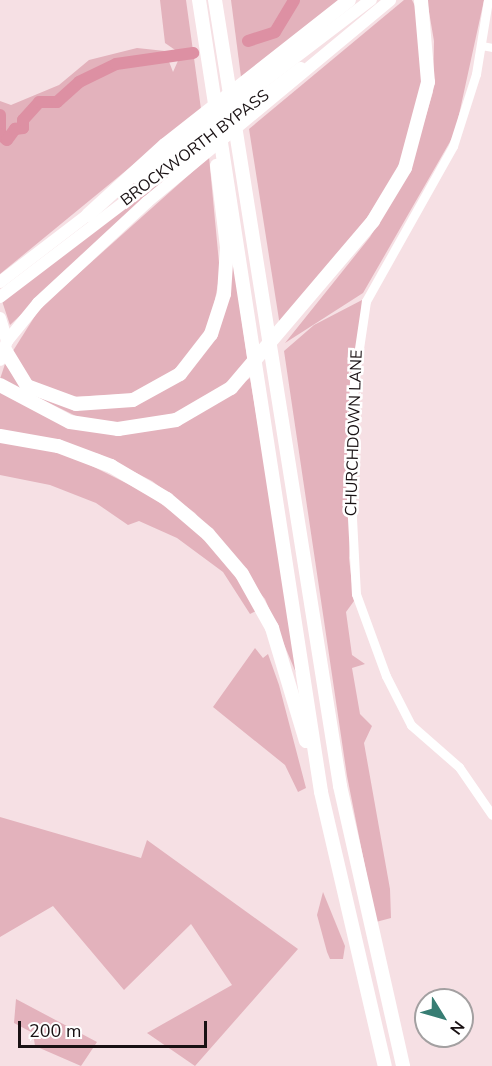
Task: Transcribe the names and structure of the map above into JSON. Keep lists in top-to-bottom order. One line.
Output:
{"streets":{"highway":["BROCKWORTH BYPASS"],"street":["CHURCHDOWN LANE"]},"scale_bar":"200 m","north":"bottom right"}
